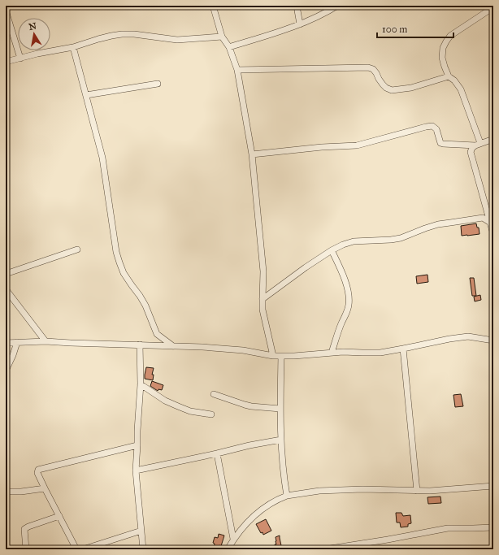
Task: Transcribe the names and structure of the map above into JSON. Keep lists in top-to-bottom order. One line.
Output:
{"scale_bar":"100 m","north":"top"}
